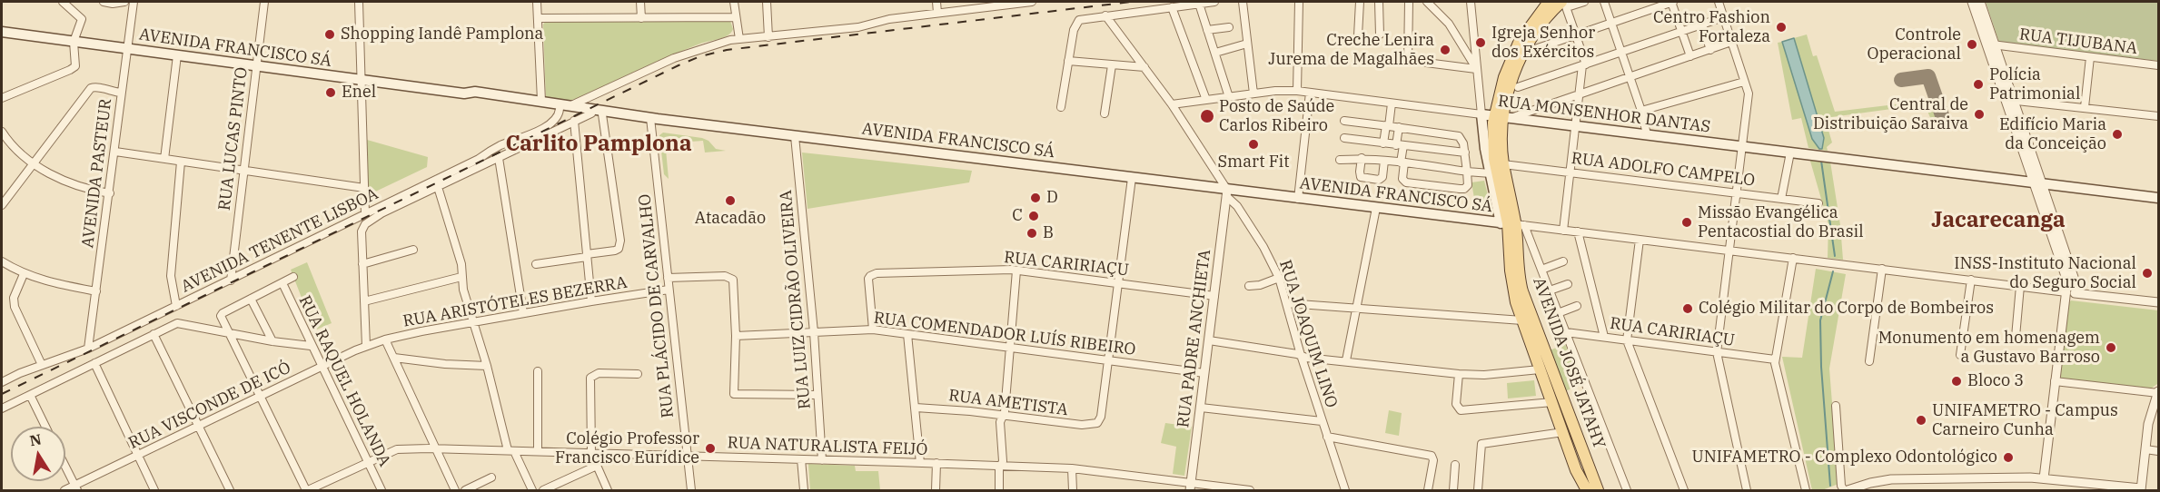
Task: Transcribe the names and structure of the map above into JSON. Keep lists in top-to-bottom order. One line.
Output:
{"streets":{"main road":["AVENIDA FRANCISCO SÁ","RUA MONSENHOR DANTAS","AVENIDA JOSÉ JATAHY"],"street":["RUA TIJUBANA","RUA LUCAS PINTO","RUA ADOLFO CAMPELO","AVENIDA PASTEUR","AVENIDA TENENTE LISBOA","RUA CARIRIAÇU","RUA LUIZ CIDRÃO OLIVEIRA","RUA ARISTÓTELES BEZERRA","RUA PLÁCIDO DE CARVALHO","RUA COMENDADOR LUÍS RIBEIRO","RUA JOAQUIM LINO","RUA PADRE ANCHIETA","RUA RAQUEL HOLANDA","RUA AMETISTA","RUA VISCONDE DE ICÓ","RUA NATURALISTA FEIJÓ"]},"crossings":[["AVENIDA FRANCISCO SÁ","RUA LUCAS PINTO"],["AVENIDA FRANCISCO SÁ","AVENIDA PASTEUR"],["AVENIDA FRANCISCO SÁ","AVENIDA TENENTE LISBOA"],["AVENIDA FRANCISCO SÁ","RUA LUIZ CIDRÃO OLIVEIRA"],["AVENIDA FRANCISCO SÁ","RUA PLÁCIDO DE CARVALHO"],["AVENIDA FRANCISCO SÁ","RUA JOAQUIM LINO"],["AVENIDA FRANCISCO SÁ","RUA PADRE ANCHIETA"],["AVENIDA FRANCISCO SÁ","AVENIDA JOSÉ JATAHY"],["RUA MONSENHOR DANTAS","RUA JOAQUIM LINO"],["RUA MONSENHOR DANTAS","AVENIDA JOSÉ JATAHY"],["RUA LUCAS PINTO","AVENIDA TENENTE LISBOA"],["RUA ADOLFO CAMPELO","AVENIDA JOSÉ JATAHY"],["AVENIDA PASTEUR","AVENIDA TENENTE LISBOA"],["RUA CARIRIAÇU","RUA COMENDADOR LUÍS RIBEIRO"],["RUA CARIRIAÇU","RUA PADRE ANCHIETA"],["RUA CARIRIAÇU","AVENIDA JOSÉ JATAHY"],["RUA LUIZ CIDRÃO OLIVEIRA","RUA COMENDADOR LUÍS RIBEIRO"],["RUA LUIZ CIDRÃO OLIVEIRA","RUA NATURALISTA FEIJÓ"],["RUA ARISTÓTELES BEZERRA","RUA PLÁCIDO DE CARVALHO"],["RUA ARISTÓTELES BEZERRA","RUA VISCONDE DE ICÓ"],["RUA PLÁCIDO DE CARVALHO","RUA NATURALISTA FEIJÓ"],["RUA COMENDADOR LUÍS RIBEIRO","RUA PADRE ANCHIETA"],["RUA COMENDADOR LUÍS RIBEIRO","RUA AMETISTA"],["RUA JOAQUIM LINO","RUA PADRE ANCHIETA"],["RUA PADRE ANCHIETA","RUA NATURALISTA FEIJÓ"],["RUA RAQUEL HOLANDA","RUA VISCONDE DE ICÓ"],["RUA RAQUEL HOLANDA","RUA NATURALISTA FEIJÓ"]],"districts":["Carlito Pamplona","Jacarecanga"],"places":["Centro Fashion Fortaleza","Shopping Iandê Pamplona","Igreja Senhor dos Exércitos","Controle Operacional","Creche Lenira Jurema de Magalhães","Polícia Patrimonial","Enel","Central de Distribuição Saraiva","Posto de Saúde Carlos Ribeiro","Edifício Maria da Conceição","Smart Fit","D","Atacadão","C","Missão Evangélica Pentacostial do Brasil","B","INSS-Instituto Nacional do Seguro Social","Colégio Militar do Corpo de Bombeiros","Monumento em homenagem a Gustavo Barroso","Bloco 3","UNIFAMETRO - Campus Carneiro Cunha","Colégio Professor Francisco Eurídice","UNIFAMETRO - Complexo Odontológico"],"north":"top"}
